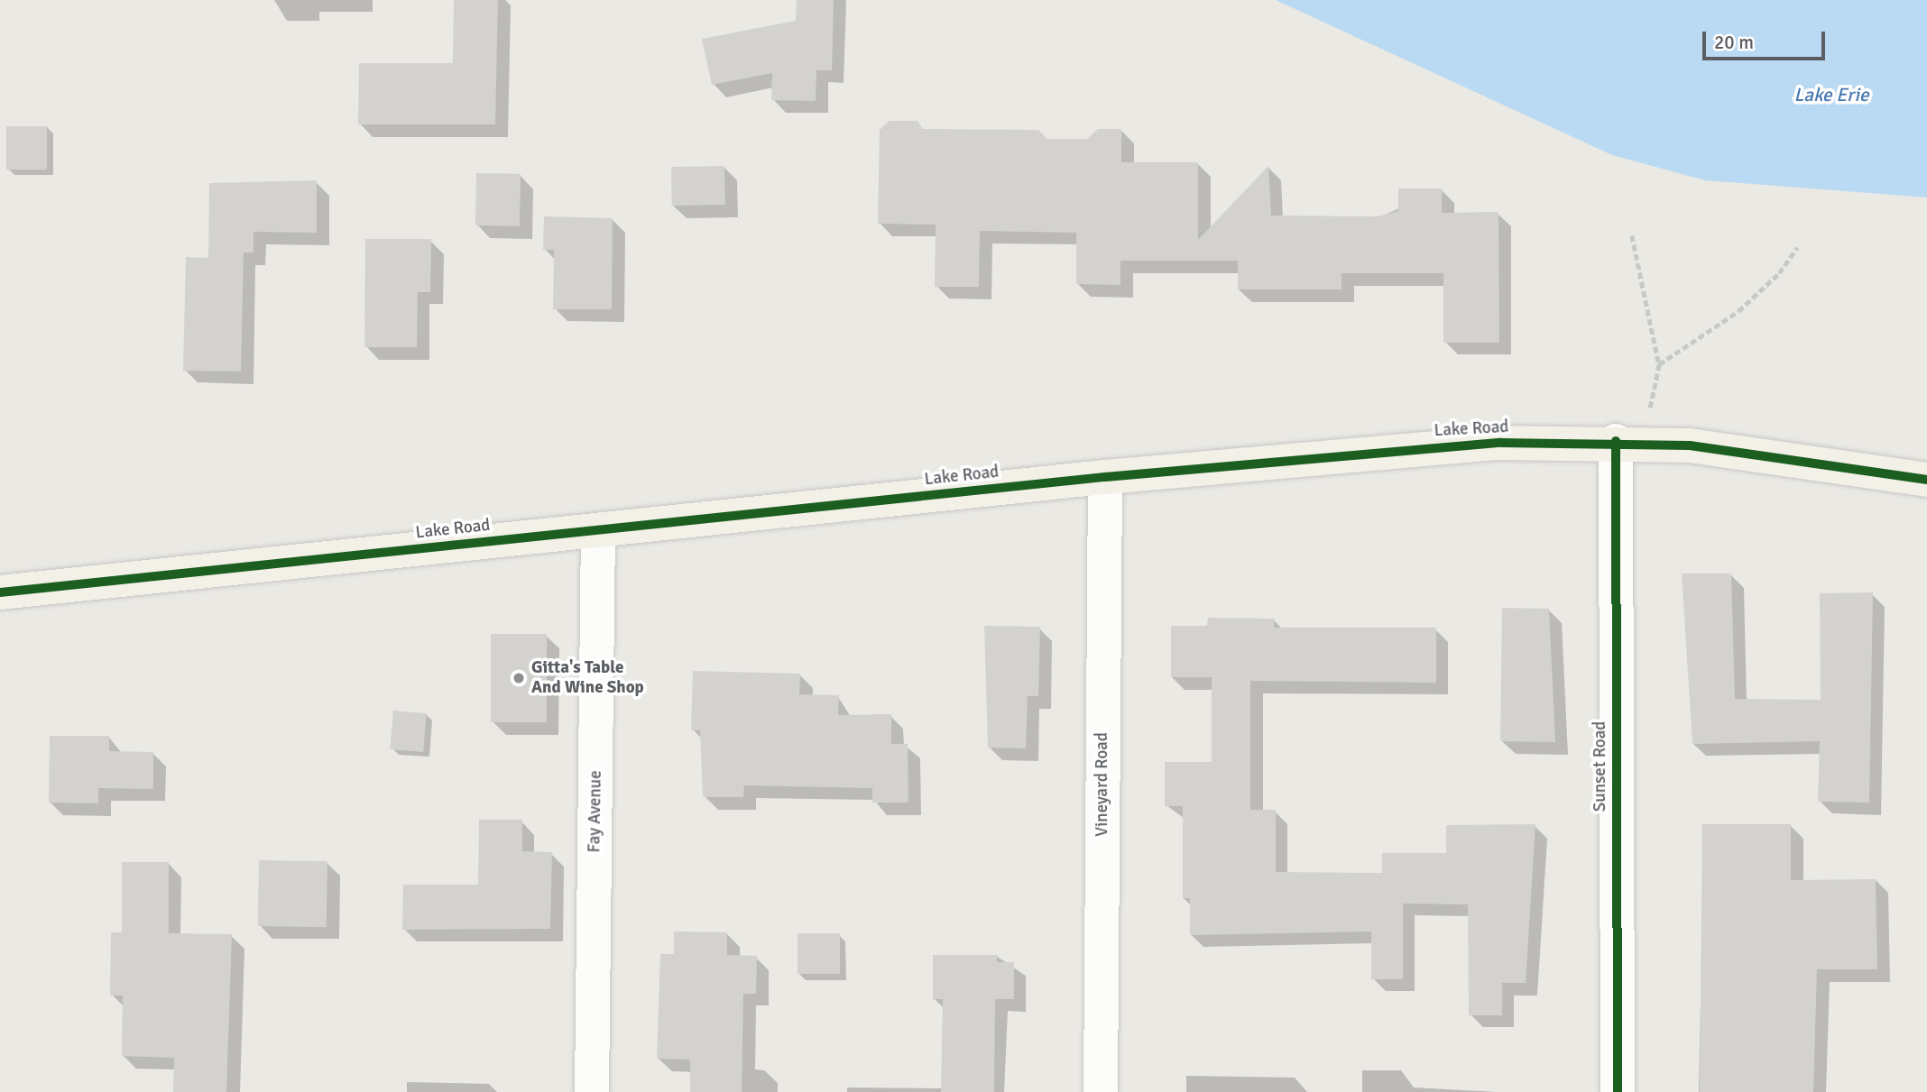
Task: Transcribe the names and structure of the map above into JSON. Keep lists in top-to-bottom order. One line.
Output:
{"streets":{"main road":["Lake Road"],"street":["Sunset Road","Vineyard Road","Fay Avenue"]},"crossings":[["Lake Road","Sunset Road"],["Lake Road","Vineyard Road"],["Lake Road","Fay Avenue"]],"water":["Lake Erie"],"places":["Gitta's Table And Wine Shop"],"scale_bar":"20 m"}
